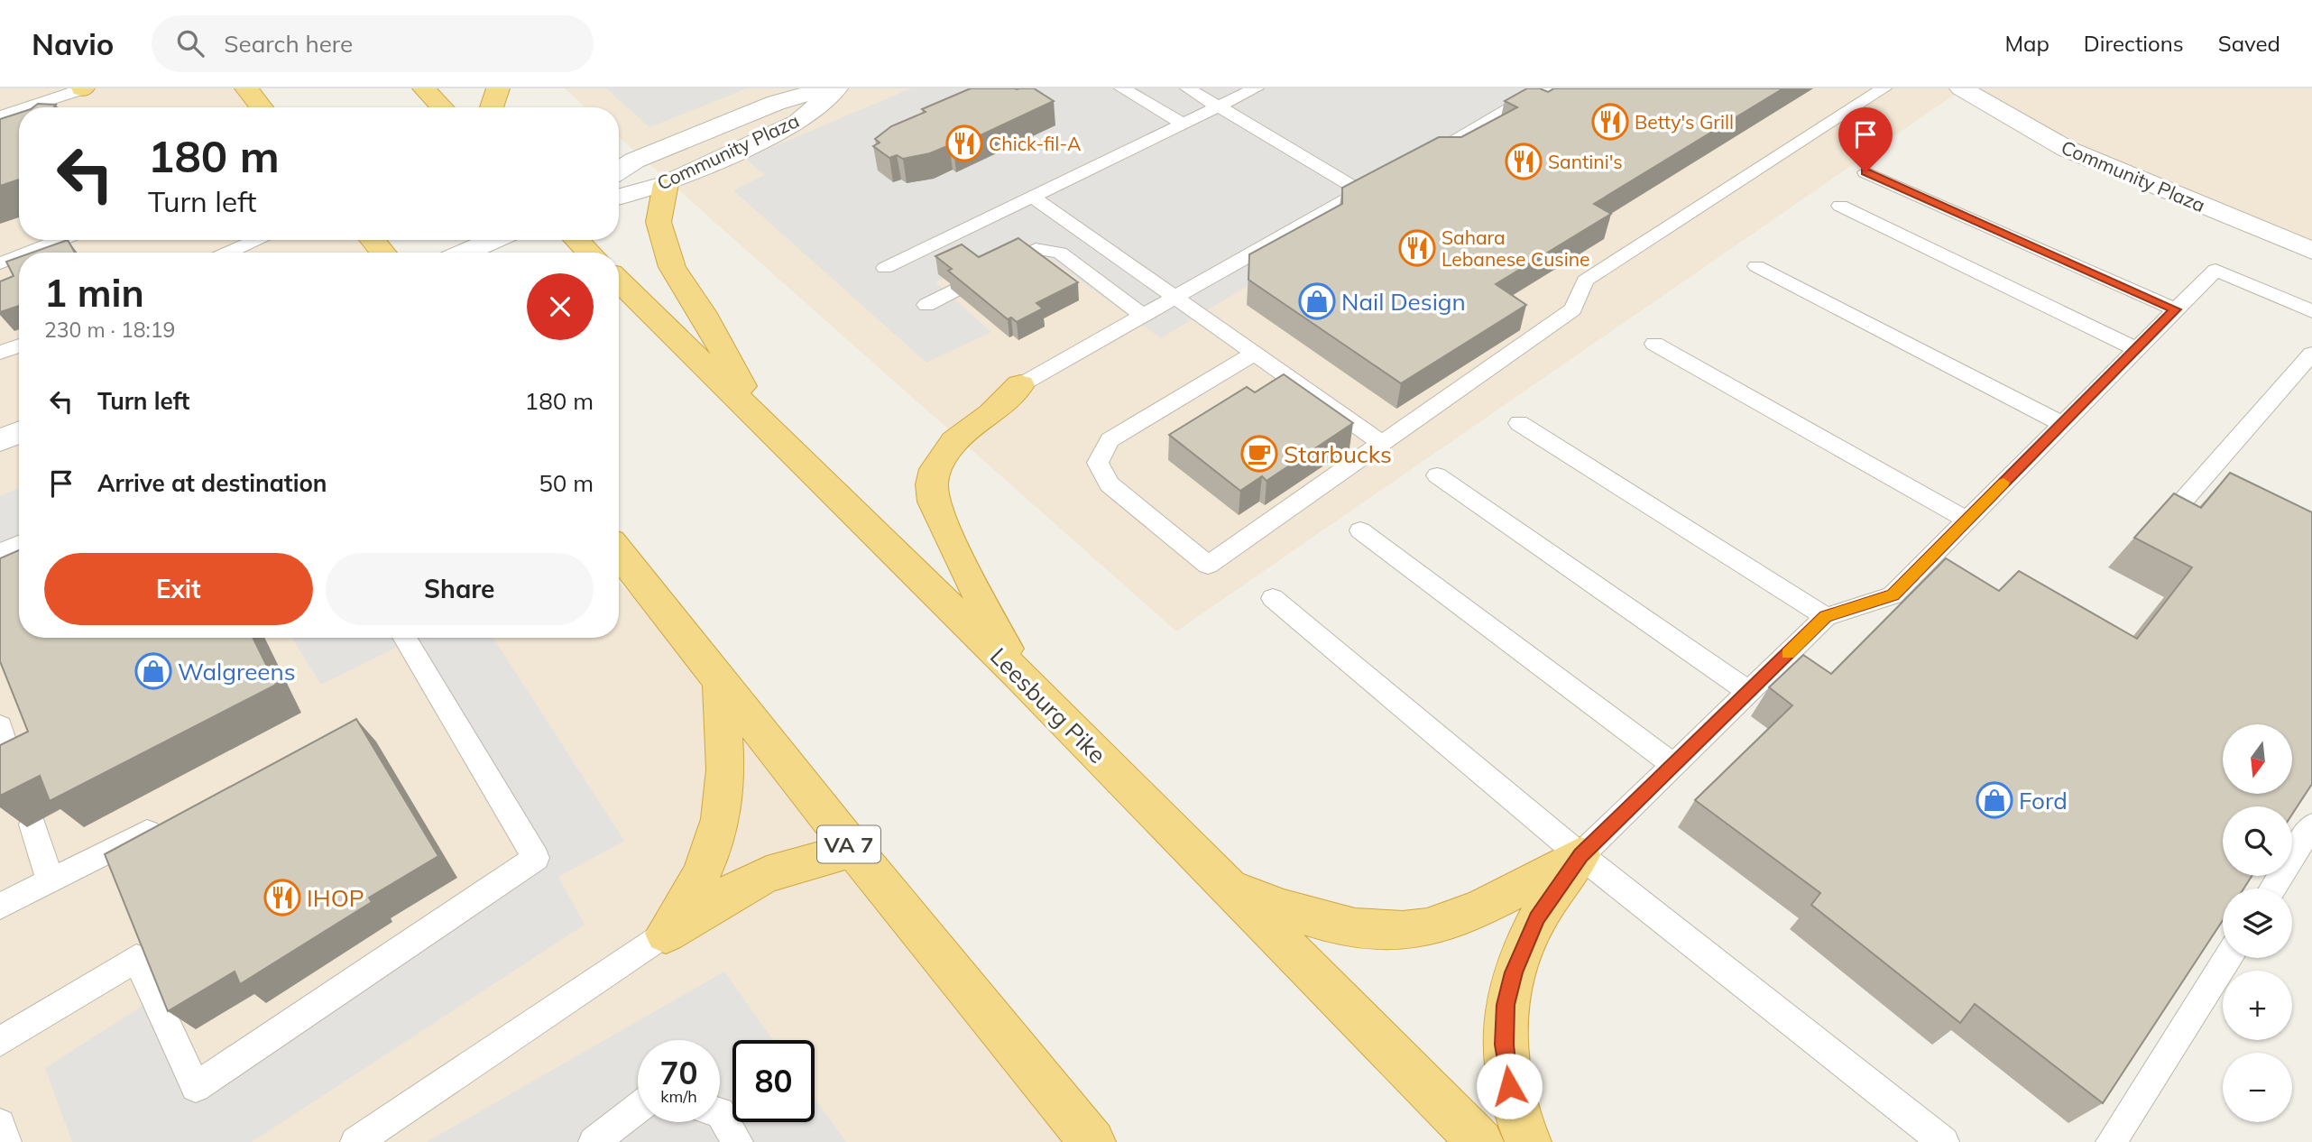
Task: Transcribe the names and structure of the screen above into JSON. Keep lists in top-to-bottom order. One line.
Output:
{"streets":{"highway":["Leesburg Pike","VA 7"],"street":["Community Plaza"]},"places":{"restaurant":["Betty's Grill","Chick-fil-A","Santini's","Sahara Lebanese Cusine","IHOP"],"shop":["Nail Design","Walgreens","Ford"],"cafe":["Starbucks"]},"north":"bottom","page":{"header":"Navio","search":"Search here","nav":["Map","Directions","Saved"],"turn":["180 m","Turn left"],"heading":["1 min","230 m · 18:19"],"list":[{"name":"Turn left","value":"180 m"},{"name":"Arrive at destination","value":"50 m"}],"buttons":["Exit","Share"],"map_buttons":["+","−"],"speed":"70 km/h","limit":"80"}}
